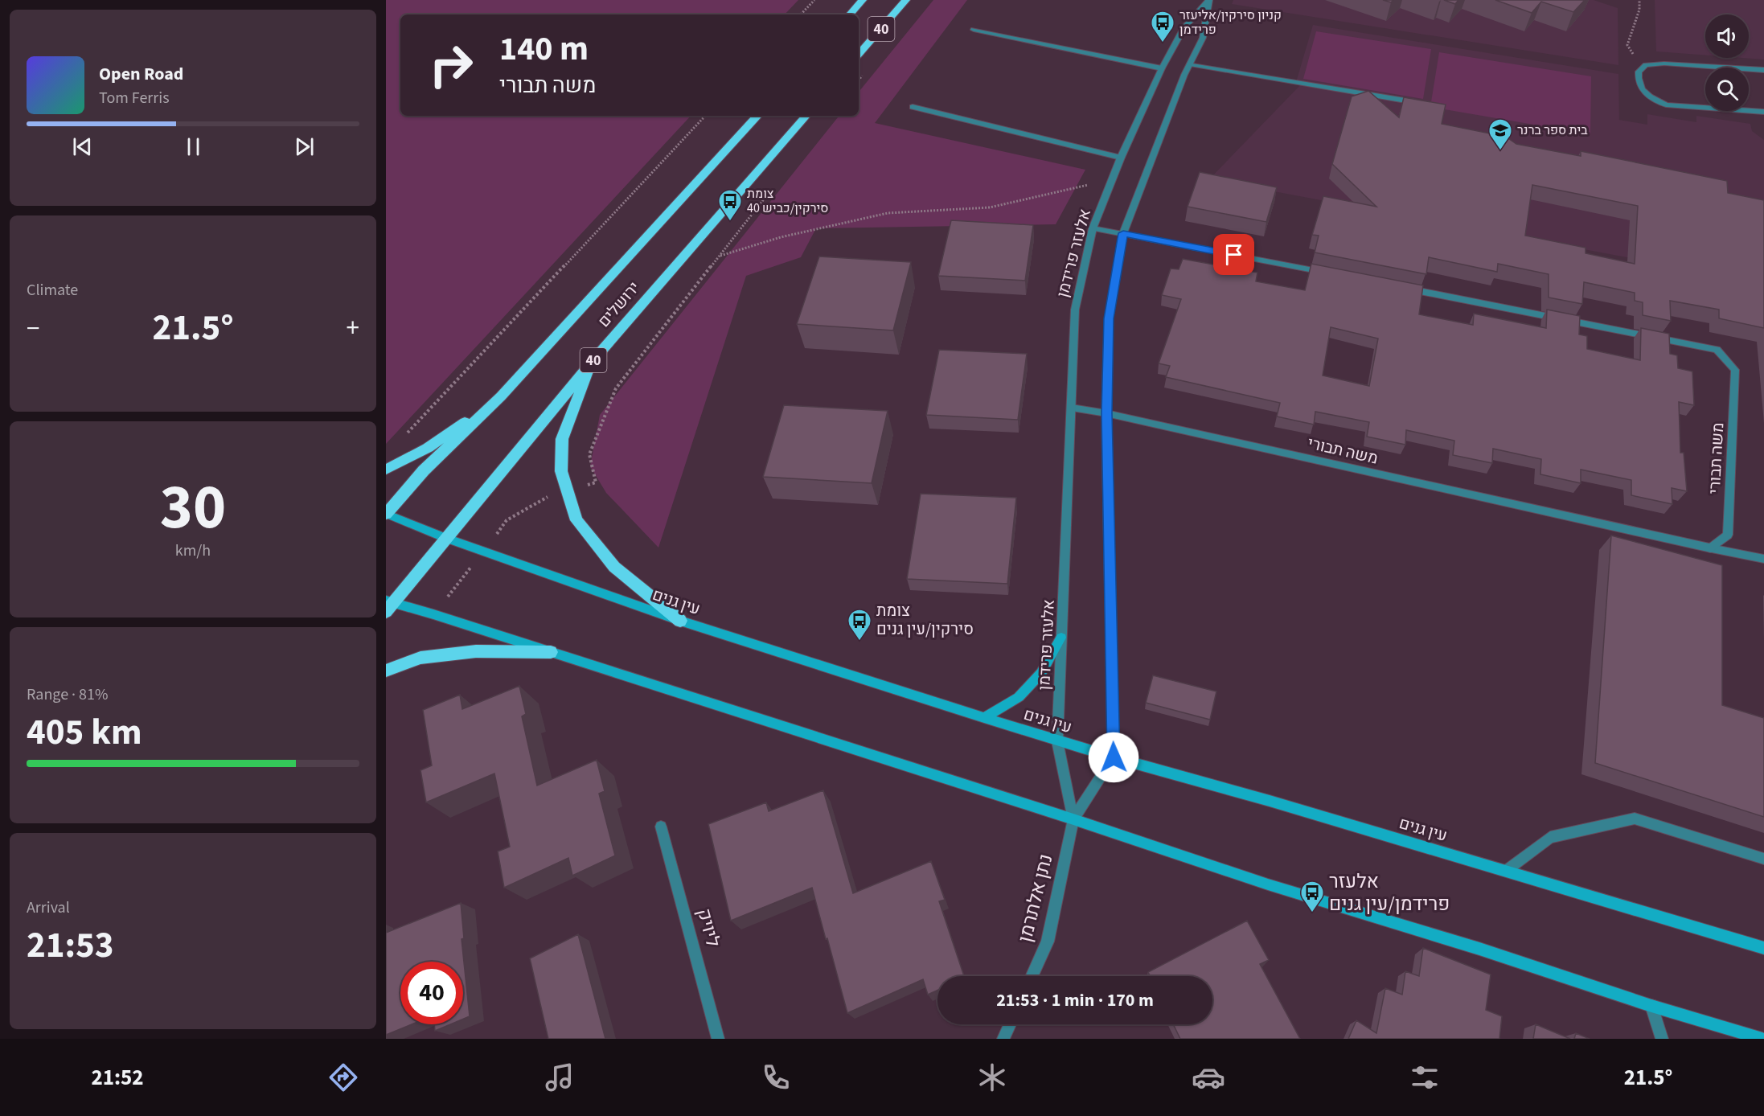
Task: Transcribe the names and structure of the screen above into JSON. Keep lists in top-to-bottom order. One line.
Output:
{"streets":{"highway":["40","ירושלים"],"main road":["עין גנים"],"street":["אלעזר פרידמן","משה תבורי","נתן אלתרמן","ליויק"]},"crossings":[["אלעזר פרידמן","משה תבורי"],["אלעזר פרידמן","עין גנים"],["אלעזר פרידמן","נתן אלתרמן"],["ירושלים","עין גנים"]],"places":{"bus stop":["קניון סירקין/אליעזר פרידמן","צומת סירקין/כביש 40","צומת סירקין/עין גנים","אלעזר פרידמן/עין גנים"],"school or university":["בית ספר ברנר"]},"page":{"turn":["140 m","משה תבורי"],"song":["Open Road","Tom Ferris"],"tile":["Climate",["30","km/h"],["Range · 81%","405 km"],["Arrival","21:53"]],"heat":["−","21.5°","+"],"limit":"40","trip":"21:53 · 1 min · 170 m","tabs":["21:52","21.5°"]}}
